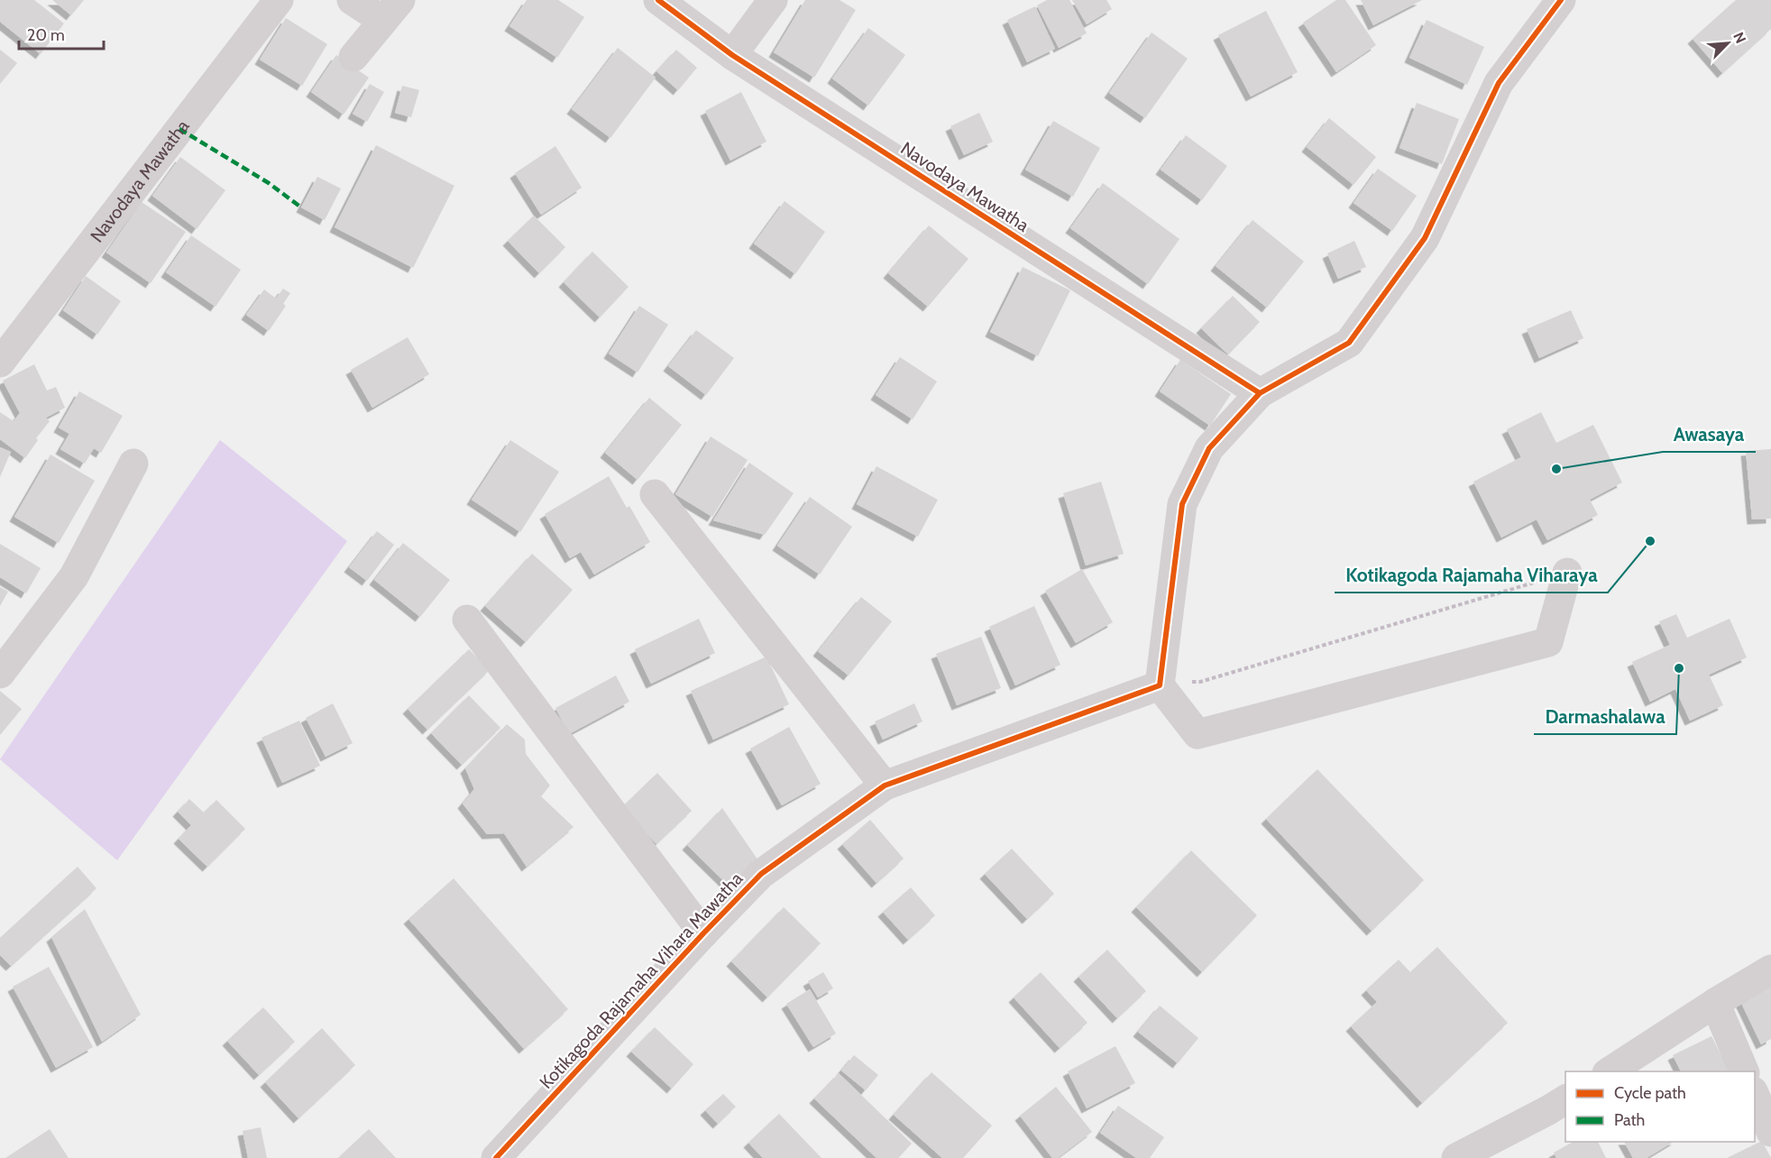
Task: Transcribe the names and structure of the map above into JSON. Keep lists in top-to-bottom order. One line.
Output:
{"streets":{"street":["Navodaya Mawatha","Kotikagoda Rajamaha Vihara Mawatha"]},"places":["Awasaya","Kotikagoda Rajamaha Viharaya","Darmashalawa"],"legend":["Cycle path","Path"],"scale_bar":"20 m","north":"top right"}
